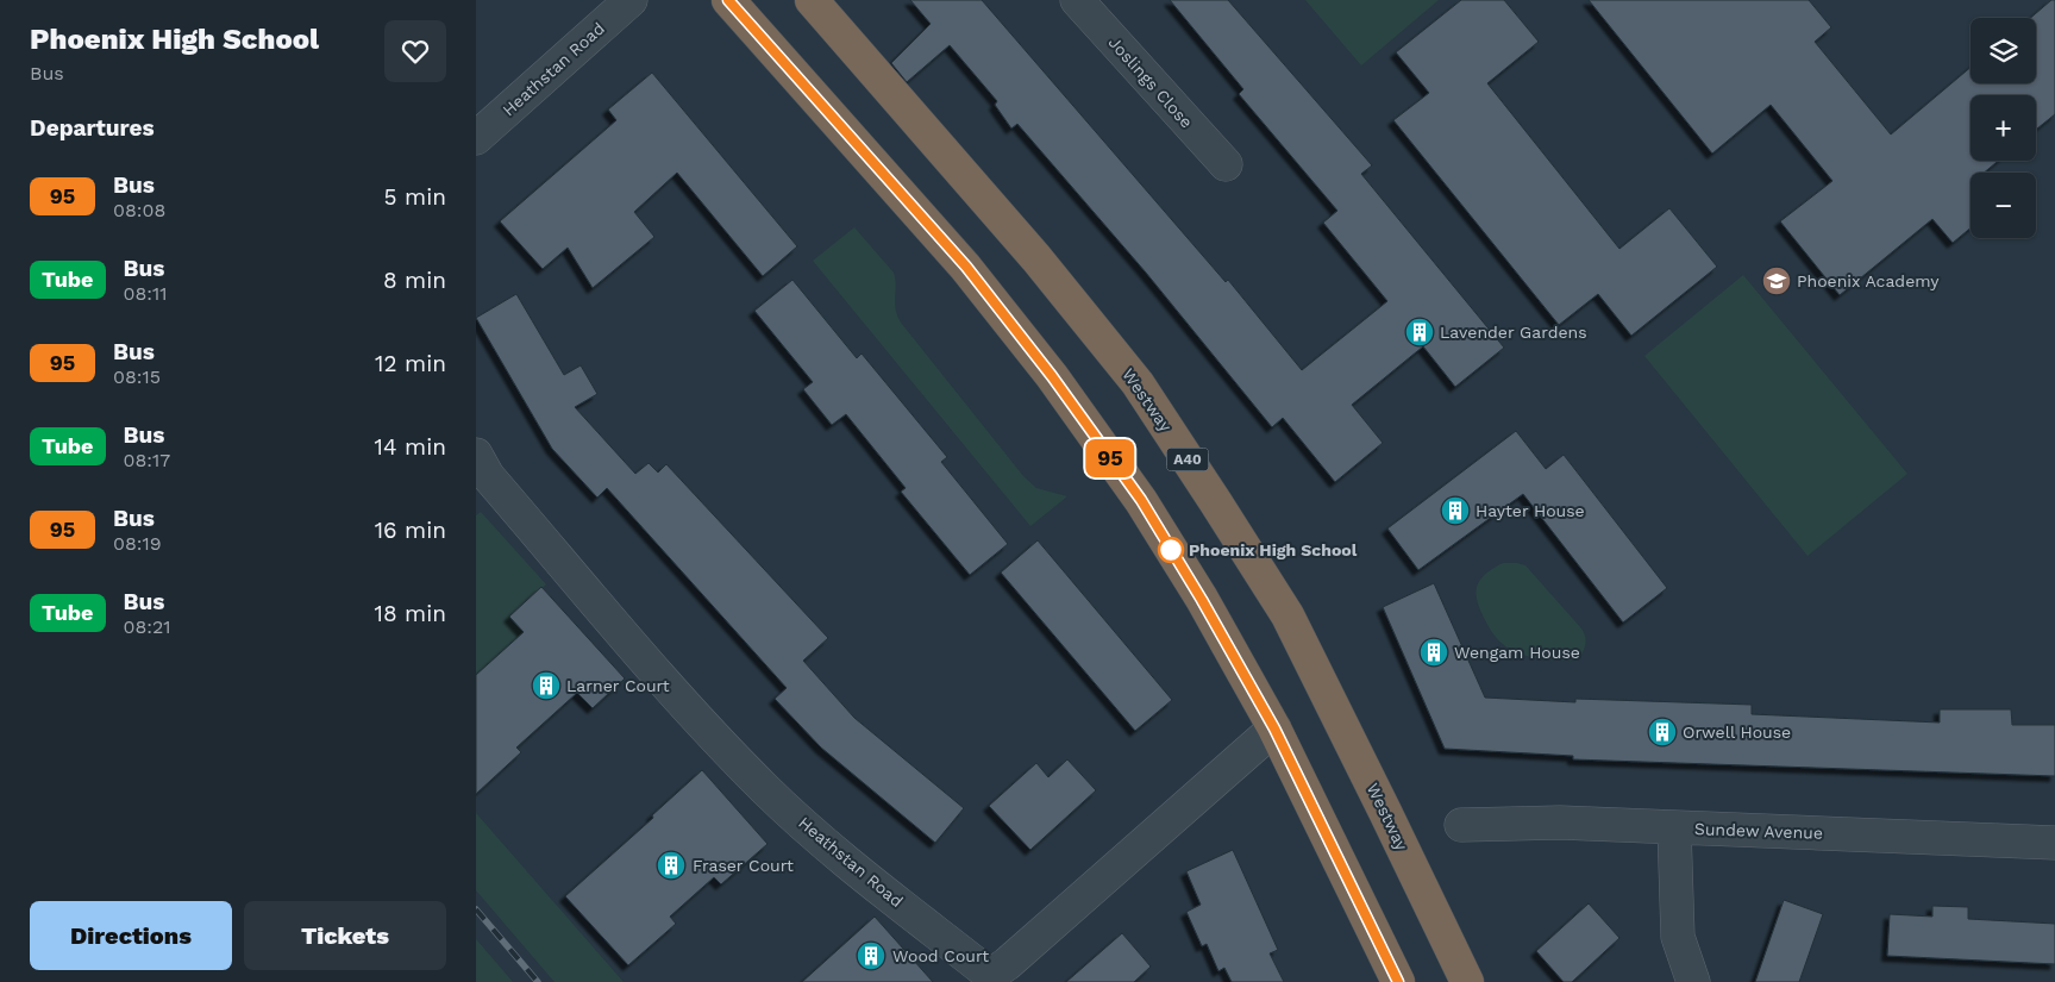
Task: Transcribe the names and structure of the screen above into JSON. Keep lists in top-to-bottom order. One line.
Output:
{"streets":{"highway":["Westway","A40"],"street":["Heathstan Road","Joslings Close","Sundew Avenue"]},"places":{"school or university":["Phoenix Academy"],"building":["Lavender Gardens","Hayter House","Wengam House","Larner Court","Orwell House","Fraser Court","Wood Court"],"other":["Phoenix High School"]},"lines":["bus line 95"],"page":{"heading":[["Phoenix High School","Bus"],"Departures"],"on_map":"95","map_buttons":["+","−"],"list":[{"mark":"95","name":"Bus","note":"08:08","value":"5 min"},{"mark":"Tube","name":"Bus","note":"08:11","value":"8 min"},{"mark":"95","name":"Bus","note":"08:15","value":"12 min"},{"mark":"Tube","name":"Bus","note":"08:17","value":"14 min"},{"mark":"95","name":"Bus","note":"08:19","value":"16 min"},{"mark":"Tube","name":"Bus","note":"08:21","value":"18 min"}],"buttons":["Directions","Tickets"]}}
